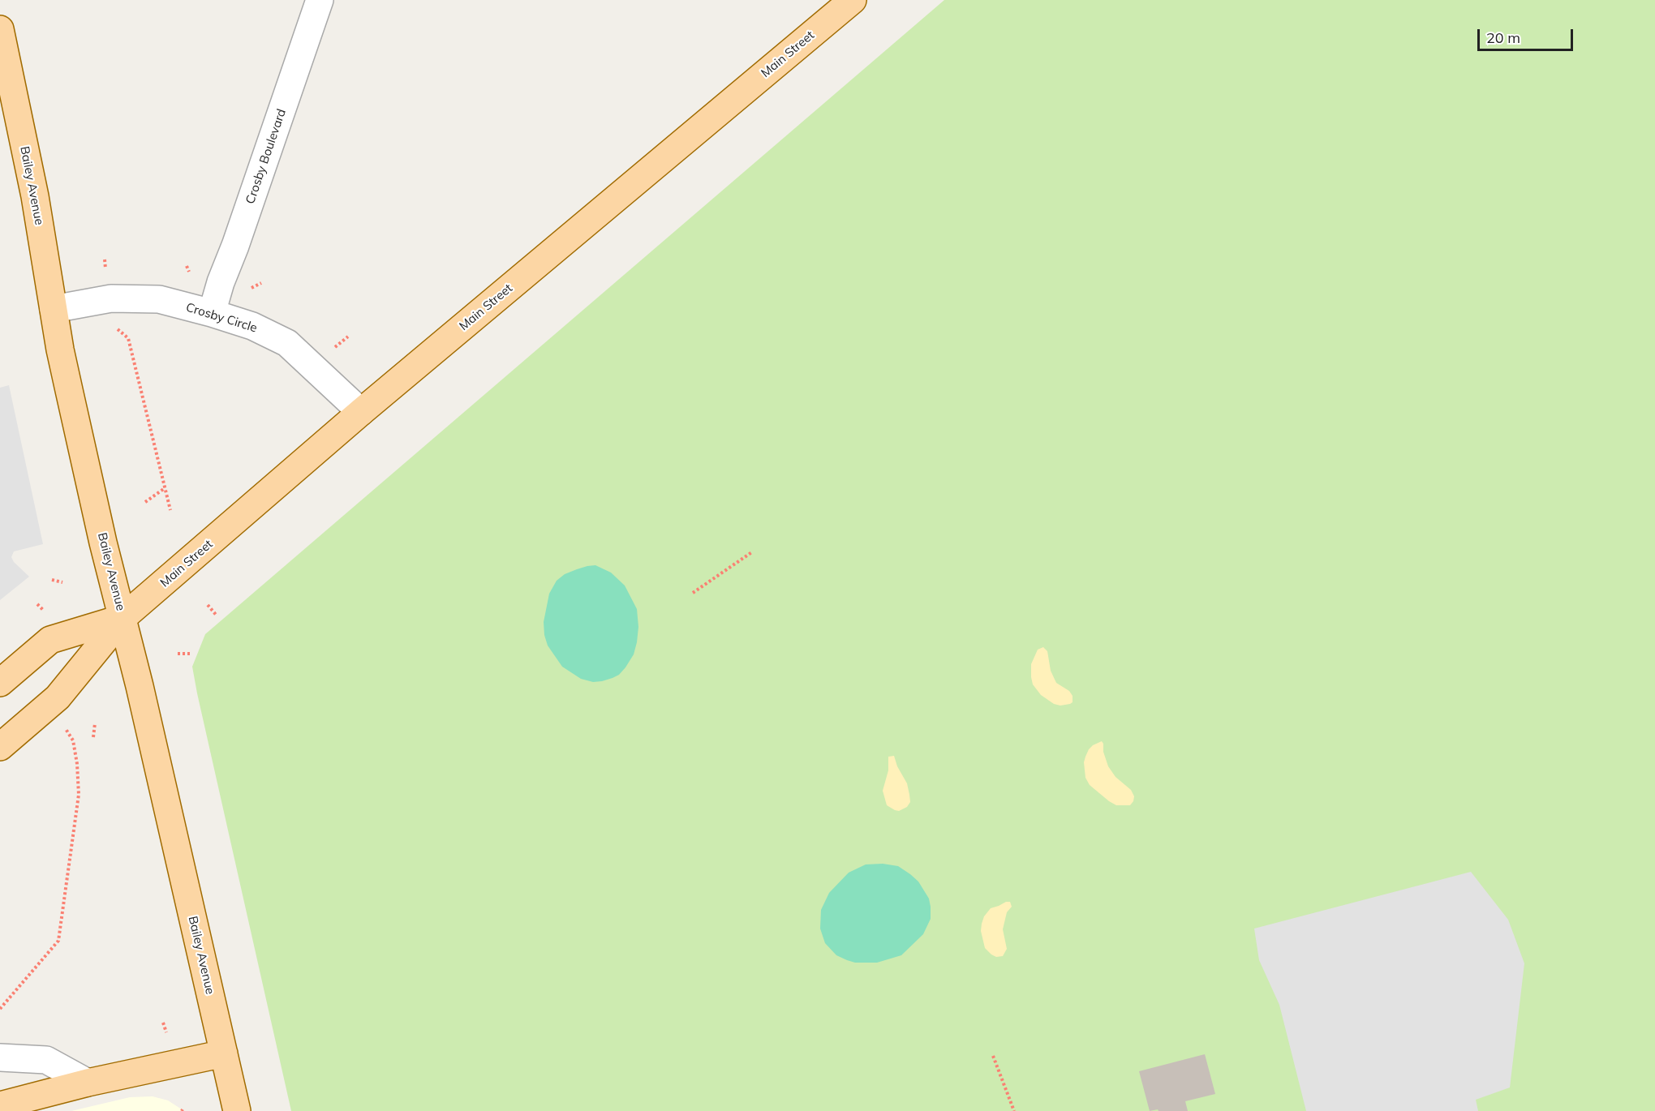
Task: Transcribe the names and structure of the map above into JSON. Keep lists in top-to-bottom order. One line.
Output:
{"streets":{"main road":["Main Street","Bailey Avenue"],"street":["Crosby Boulevard","Crosby Circle"]},"crossings":[["Main Street","Bailey Avenue"],["Main Street","Crosby Circle"],["Crosby Boulevard","Crosby Circle"],["Bailey Avenue","Crosby Circle"]],"scale_bar":"20 m"}
